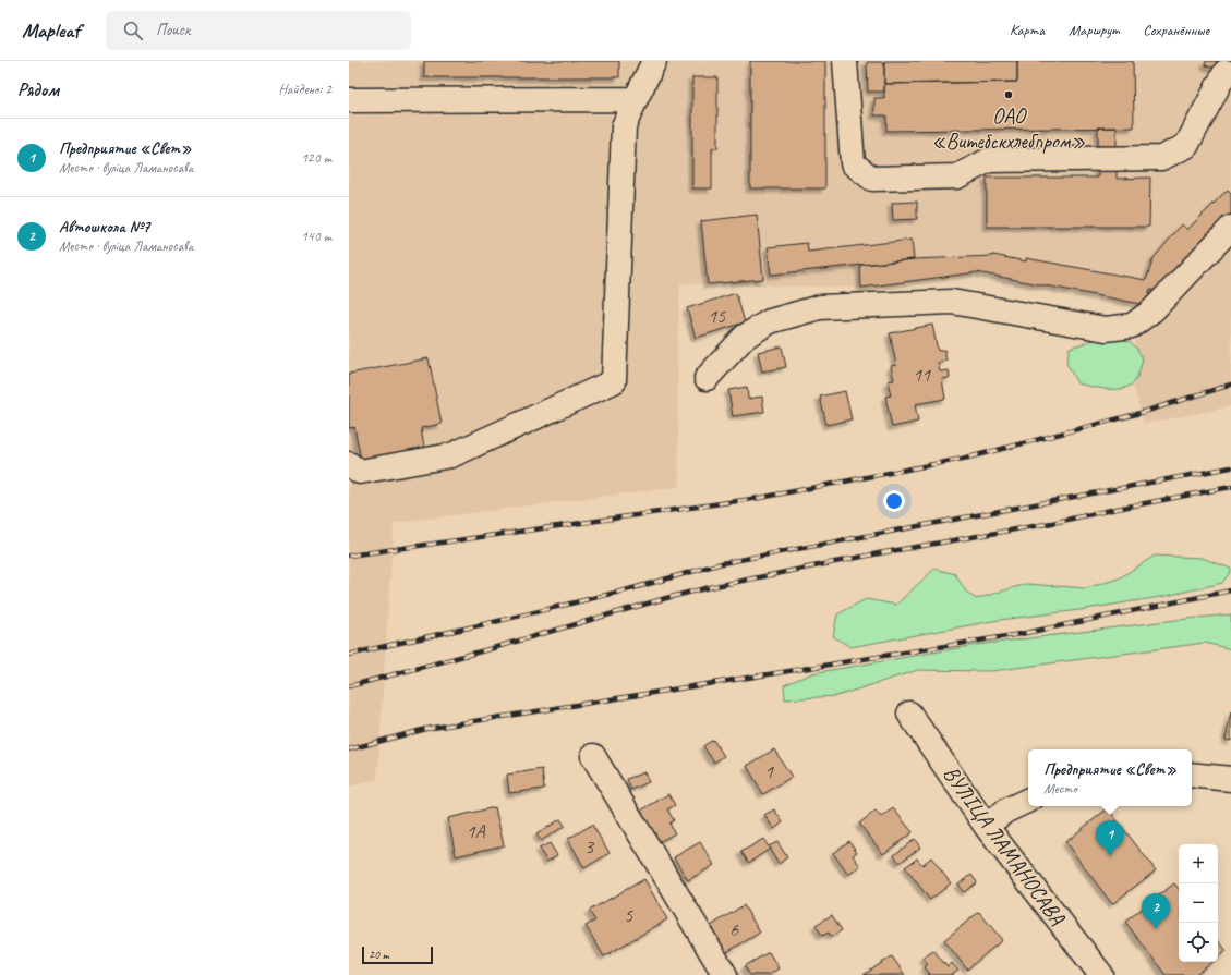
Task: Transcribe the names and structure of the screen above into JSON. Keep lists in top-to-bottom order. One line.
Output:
{"streets":{"street":["ВУЛІЦА ЛАМАНОСАВА"]},"places":["ОАО «Витебскхлебпром»"],"house_numbers":["15","11","1","1А","3","5","6"],"scale_bar":"20 m","page":{"header":"Mapleaf","search":"Поиск","nav":["Карта","Маршрут","Сохранённые"],"heading":["Рядом","Найдено: 2"],"list":[{"mark":"1","name":"Предприятие «Свет»","note":"Место · вуліца Ламаносава","value":"120 m"},{"mark":"2","name":"Автошкола №7","note":"Место · вуліца Ламаносава","value":"140 m"}],"popup":["Предприятие «Свет»","Место"],"pins":["1","2"],"map_buttons":["+","−"],"scale":"20 m"}}
